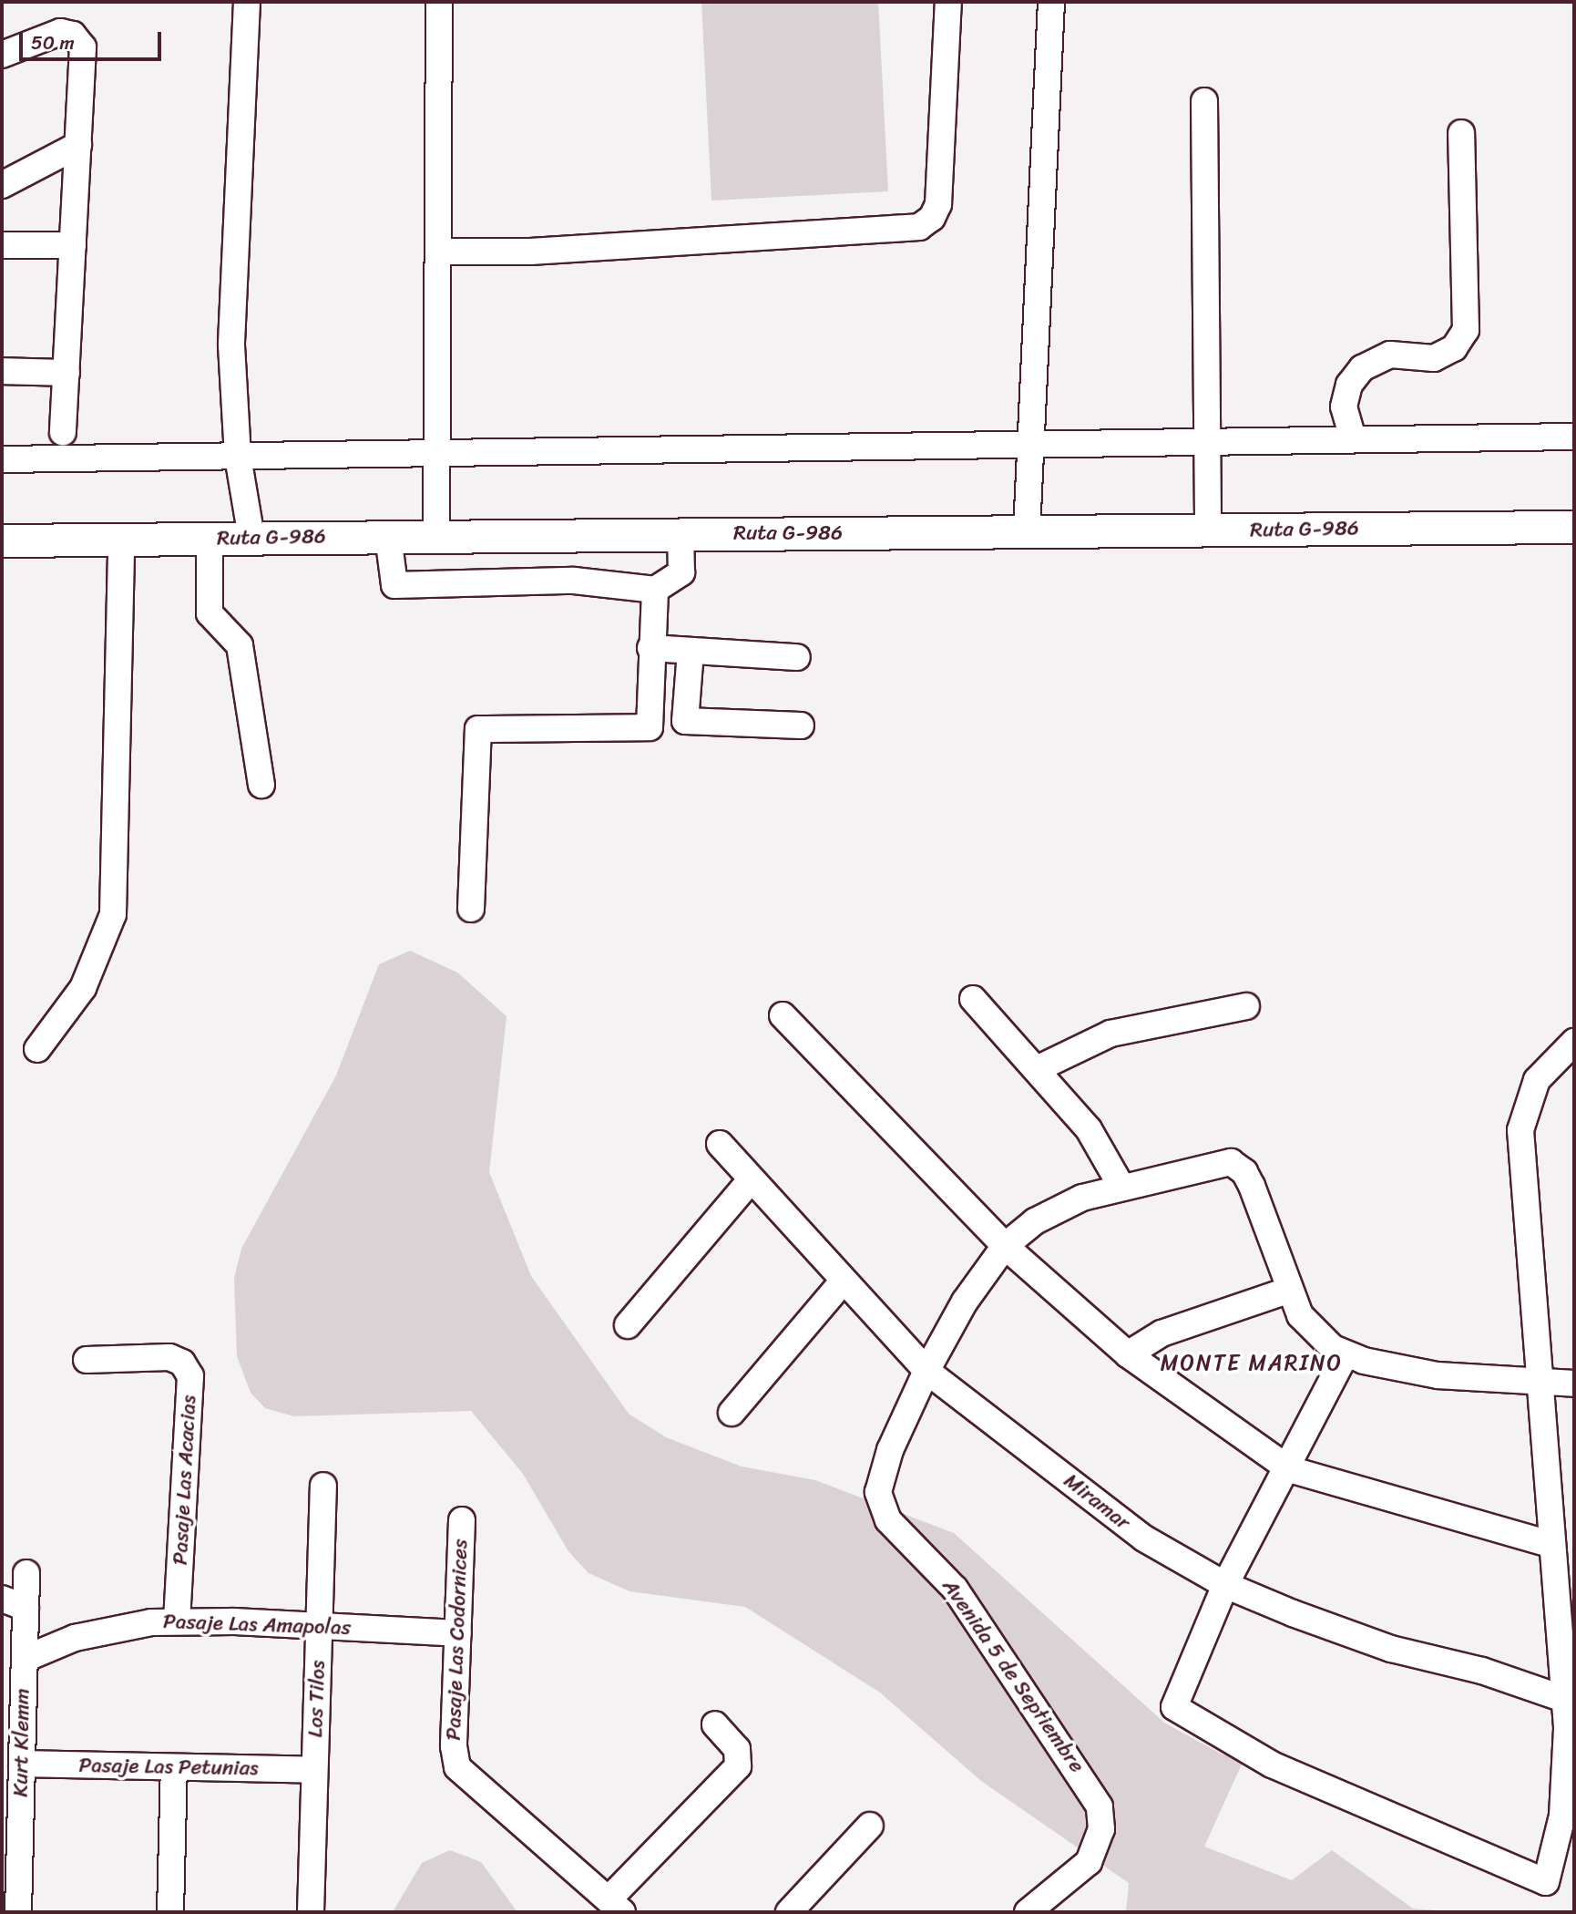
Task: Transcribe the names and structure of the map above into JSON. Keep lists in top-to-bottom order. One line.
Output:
{"streets":{"main road":["Ruta G-986"],"street":["Pasaje Las Acacias","Miramar","Pasaje Las Amapolas","Pasaje Las Codornices","Avenida 5 de Septiembre","Los Tilos","Kurt Klemm","Pasaje Las Petunias"]},"crossings":[["Pasaje Las Acacias","Pasaje Las Amapolas"],["Miramar","Avenida 5 de Septiembre"],["Pasaje Las Amapolas","Pasaje Las Codornices"],["Pasaje Las Amapolas","Los Tilos"],["Pasaje Las Amapolas","Kurt Klemm"],["Los Tilos","Pasaje Las Petunias"],["Kurt Klemm","Pasaje Las Petunias"]],"districts":["MONTE MARINO"],"scale_bar":"50 m"}
